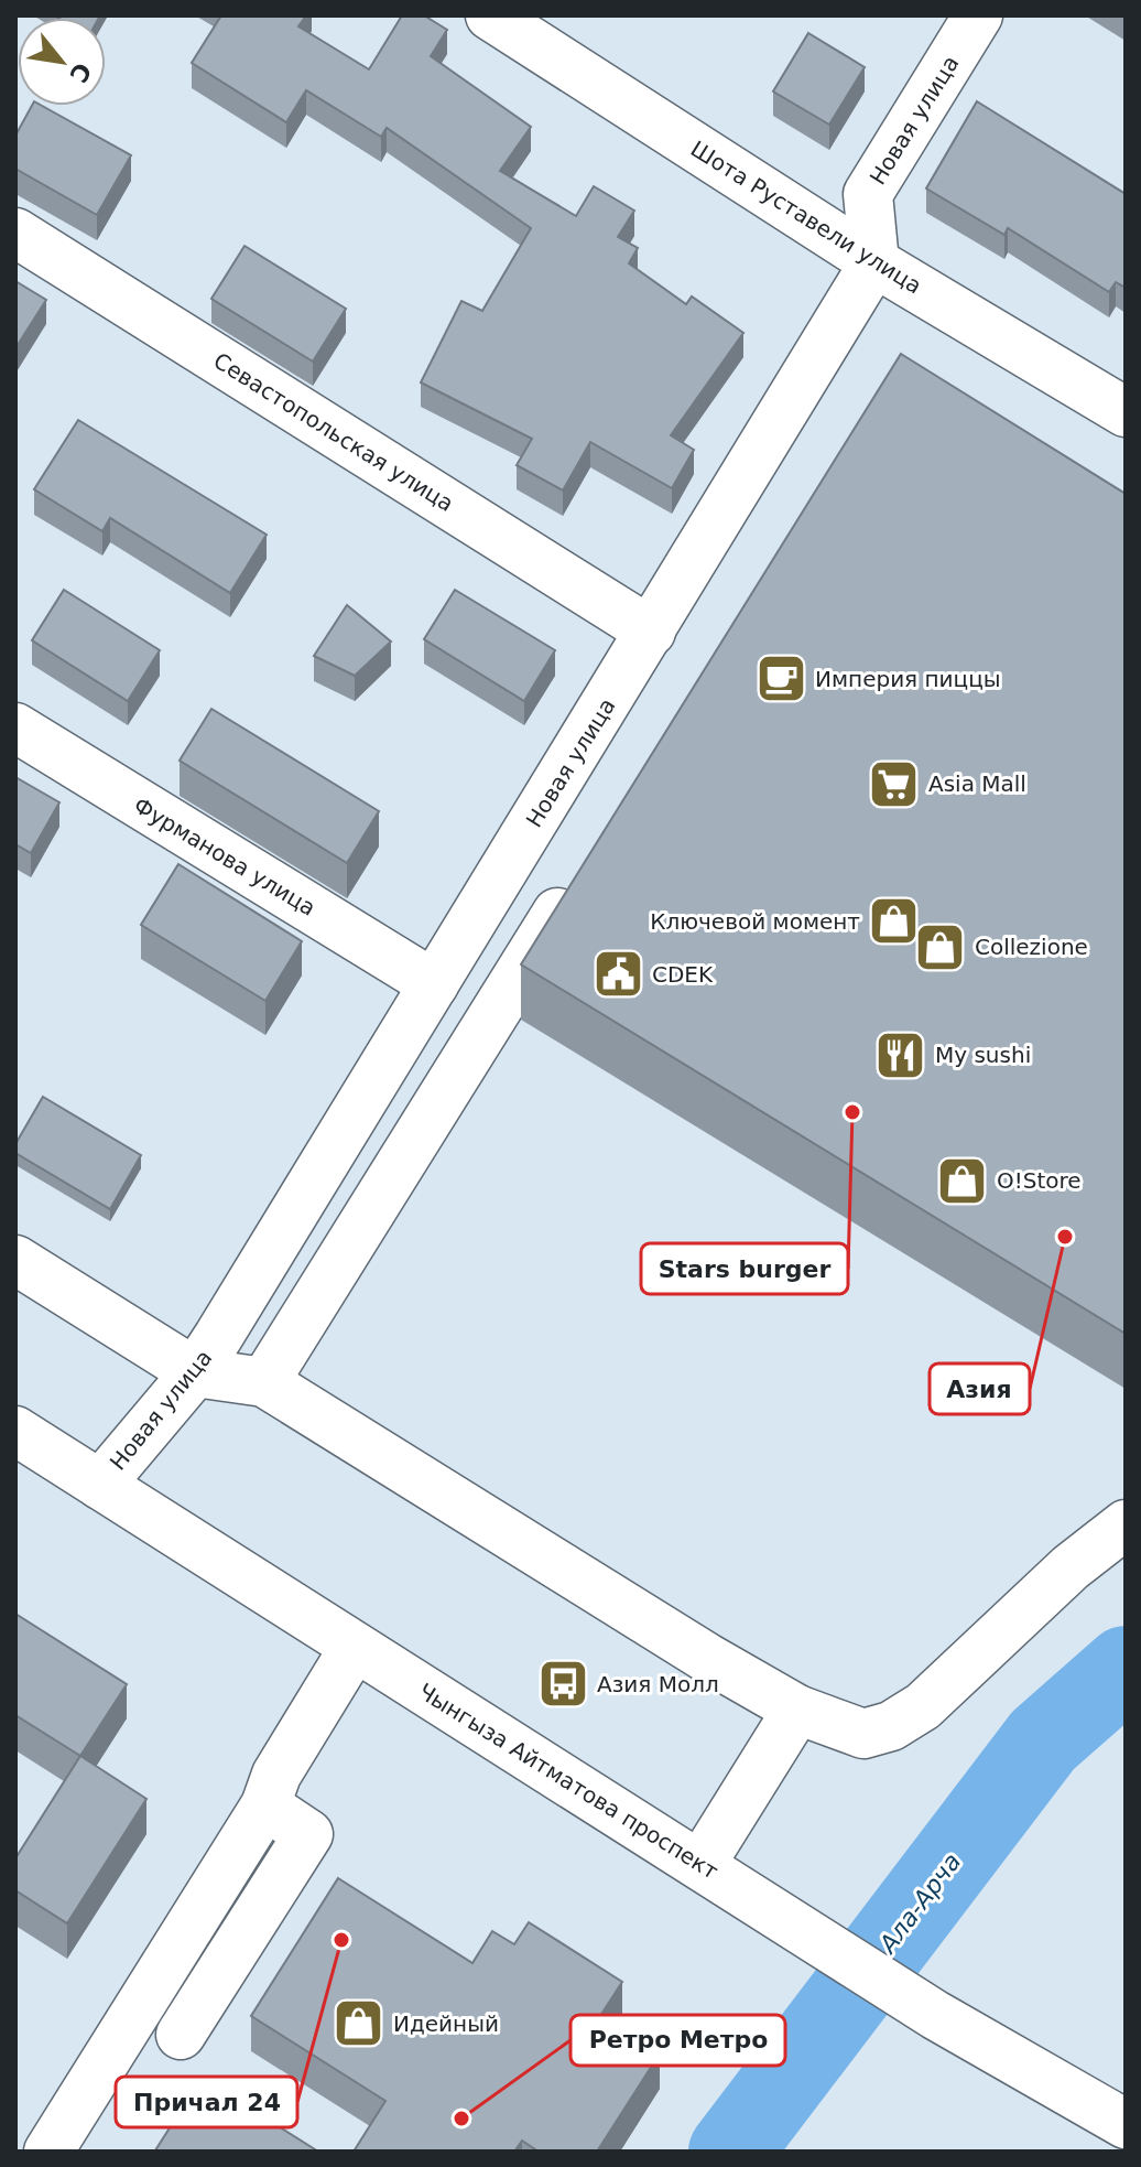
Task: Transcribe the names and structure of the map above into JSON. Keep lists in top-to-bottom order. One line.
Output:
{"streets":{"street":["Новая улица","Шота Руставели улица","Севастопольская улица","Фурманова улица","Чынгыза Айтматова проспект"]},"crossings":[["Новая улица","Шота Руставели улица"],["Новая улица","Севастопольская улица"],["Новая улица","Фурманова улица"],["Новая улица","Чынгыза Айтматова проспект"]],"water":["Ала-Арча"],"places":{"cafe":["Империя пиццы"],"supermarket":["Asia Mall"],"shop":["Ключевой момент","Cоllezione","O!Store","Идейный"],"public building":["CDEK"],"restaurant":["My sushi"],"other":["Stars burger","Азия","Причал 24","Ретро Метро"],"bus stop":["Азия Молл"]},"north":"bottom right"}
